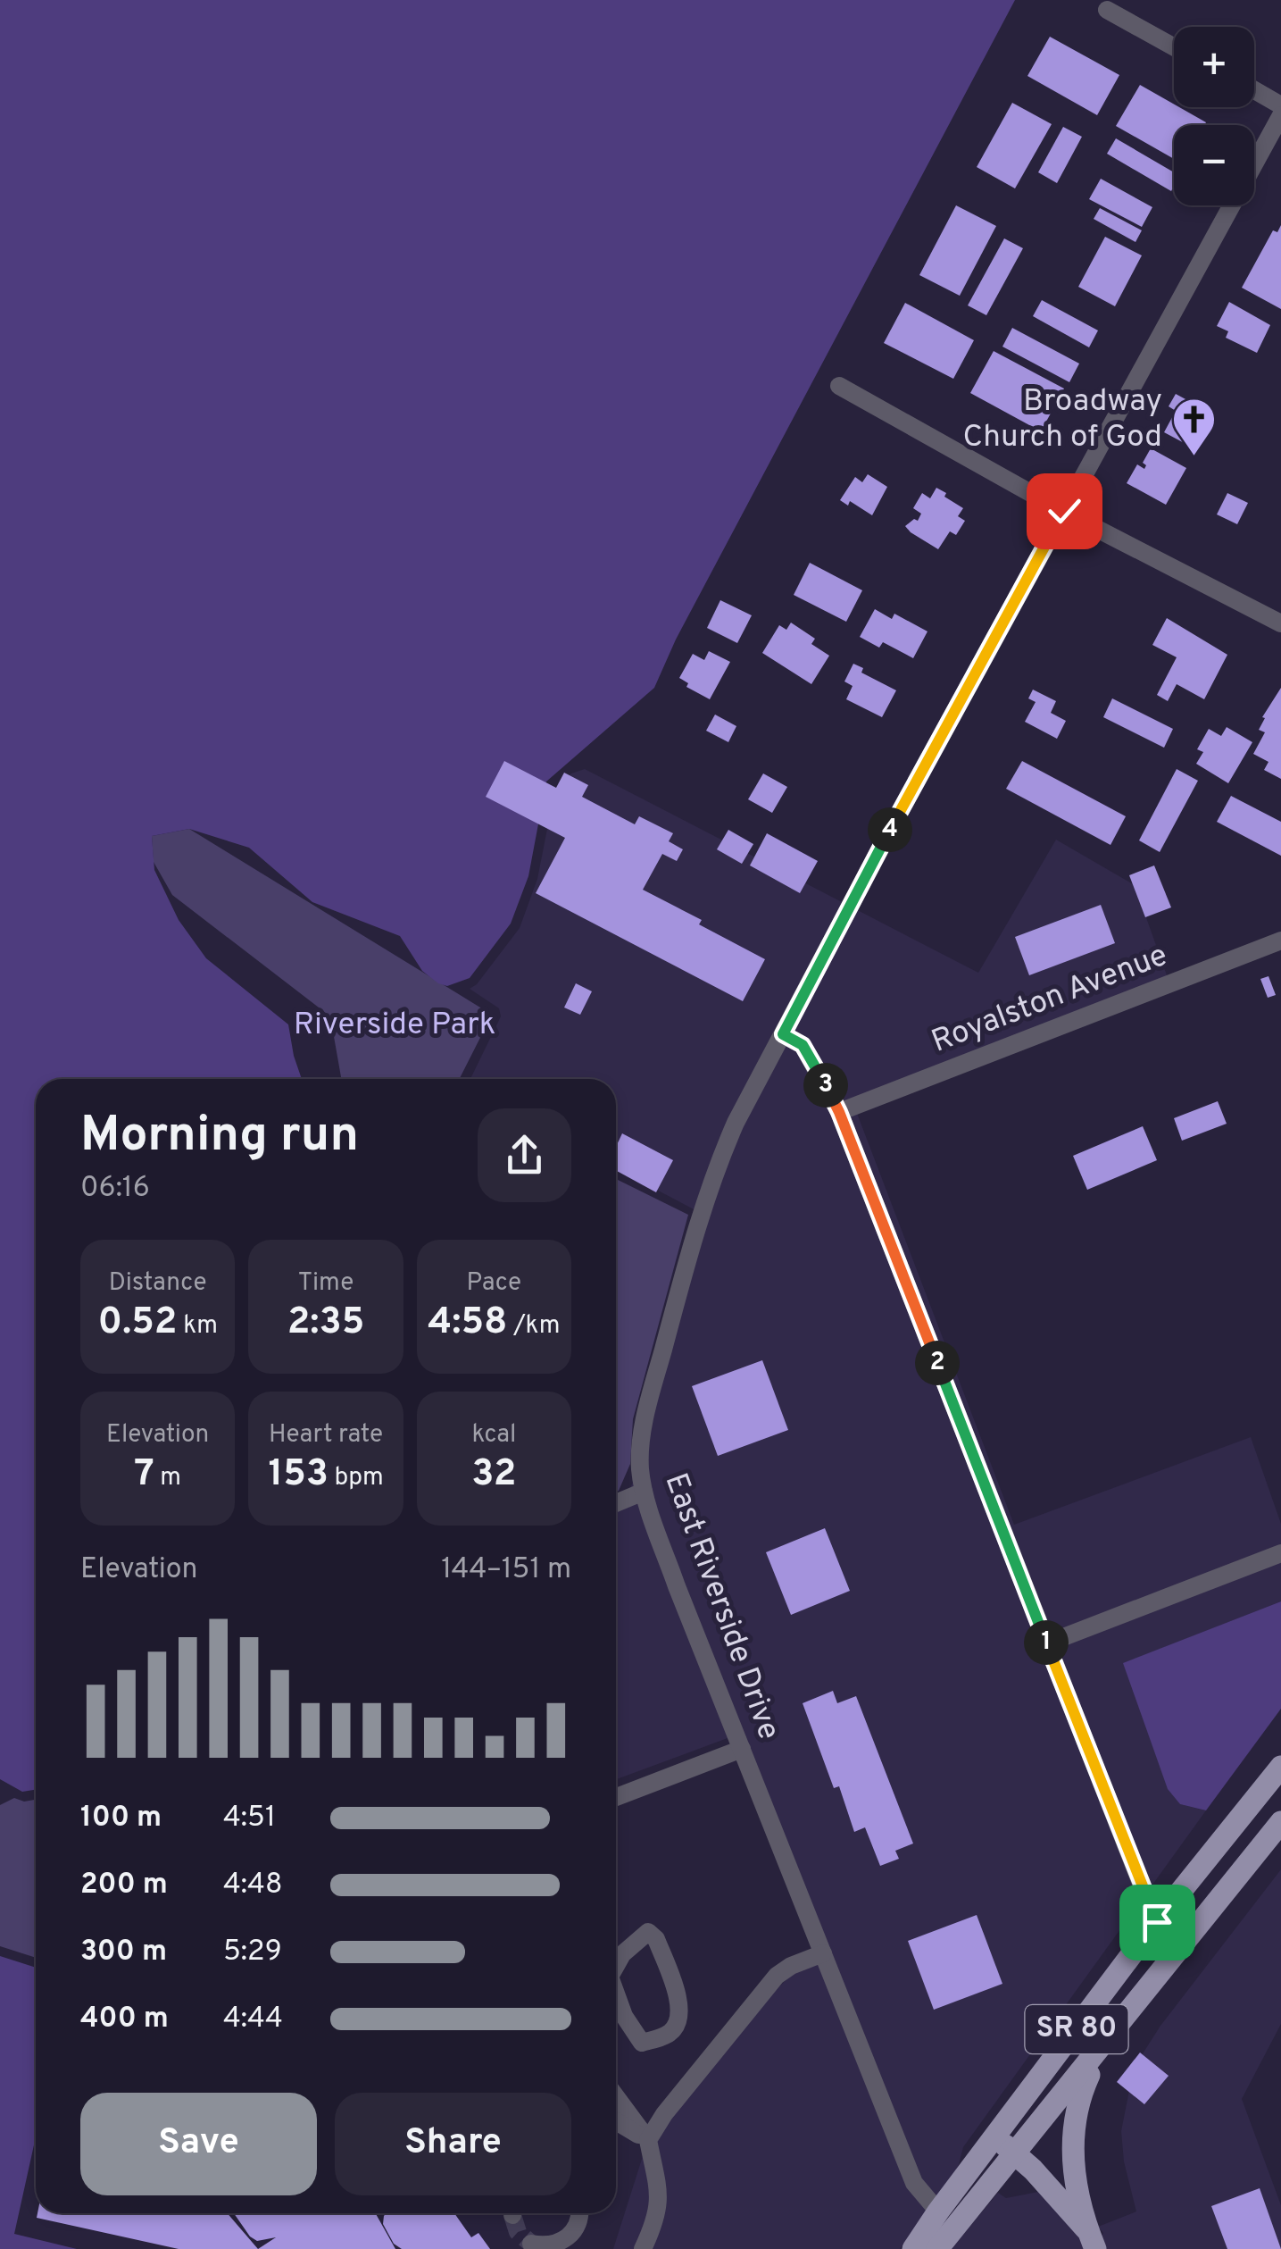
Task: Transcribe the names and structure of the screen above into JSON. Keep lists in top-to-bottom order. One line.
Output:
{"streets":{"main road":["SR 80"],"street":["Royalston Avenue","East Riverside Drive"]},"crossings":[["East Riverside Drive","SR 80"]],"parks":["Riverside Park"],"places":{"church":["Broadway Church of God"]},"page":{"map_buttons":["+","−"],"pins":["4","3","2","1"],"heading":["Morning run","06:16"],"stats":[["Distance","0.52 km"],["Time","2:35"],["Pace","4:58 /km"],["Elevation","7 m"],["Heart rate","153 bpm"],["kcal","32"]],"chart":["Elevation","144–151 m"],"list":[{"name":"100 m","note":"4:51"},{"name":"200 m","note":"4:48"},{"name":"300 m","note":"5:29"},{"name":"400 m","note":"4:44"}],"buttons":["Save","Share"]}}
